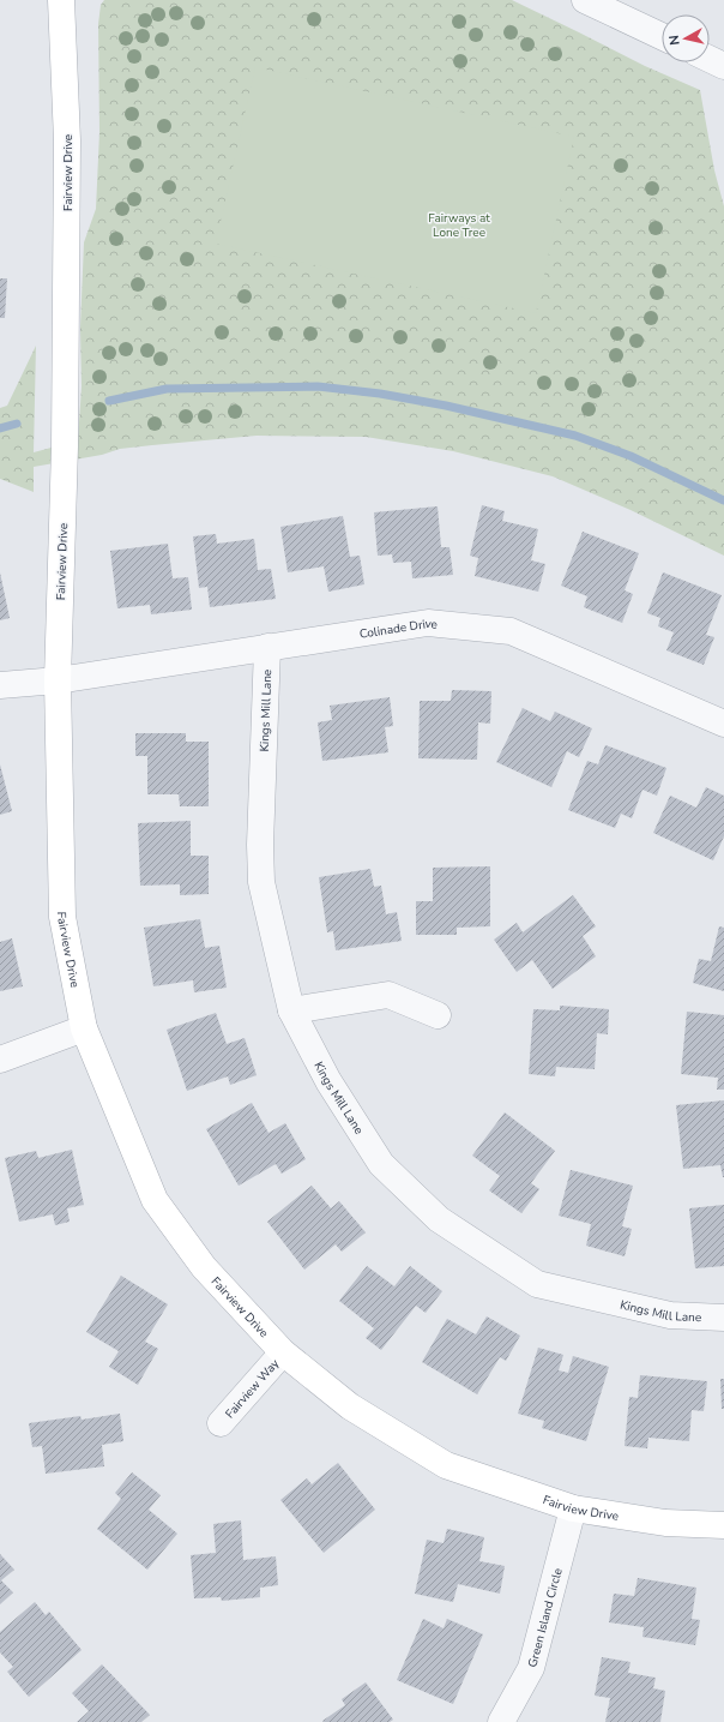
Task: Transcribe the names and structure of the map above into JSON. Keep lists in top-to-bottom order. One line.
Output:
{"streets":{"street":["Fairview Drive","Colinade Drive","Kings Mill Lane","Fairview Way","Green Island Circle"]},"crossings":[["Fairview Drive","Colinade Drive"],["Fairview Drive","Fairview Way"],["Fairview Drive","Green Island Circle"],["Colinade Drive","Kings Mill Lane"]],"parks":["Fairways at Lone Tree"],"north":"left"}
